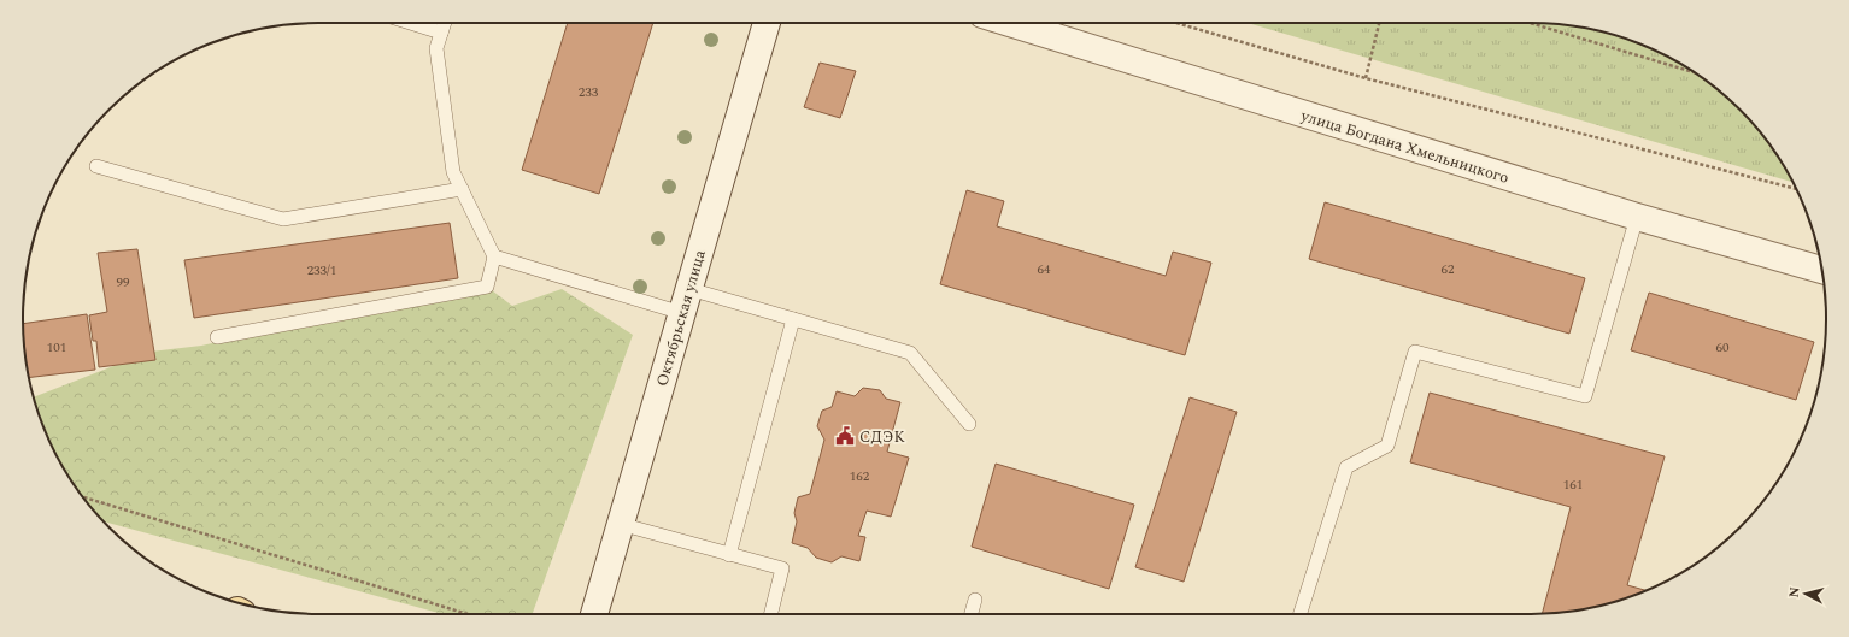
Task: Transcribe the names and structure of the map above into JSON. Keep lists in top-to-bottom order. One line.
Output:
{"streets":{"street":["улица Богдана Хмельницкого","Октябрьская улица"]},"places":{"public building":["СДЭК"]},"house_numbers":["233","64","62","233/1","99","101","60","162","161"],"north":"left"}
